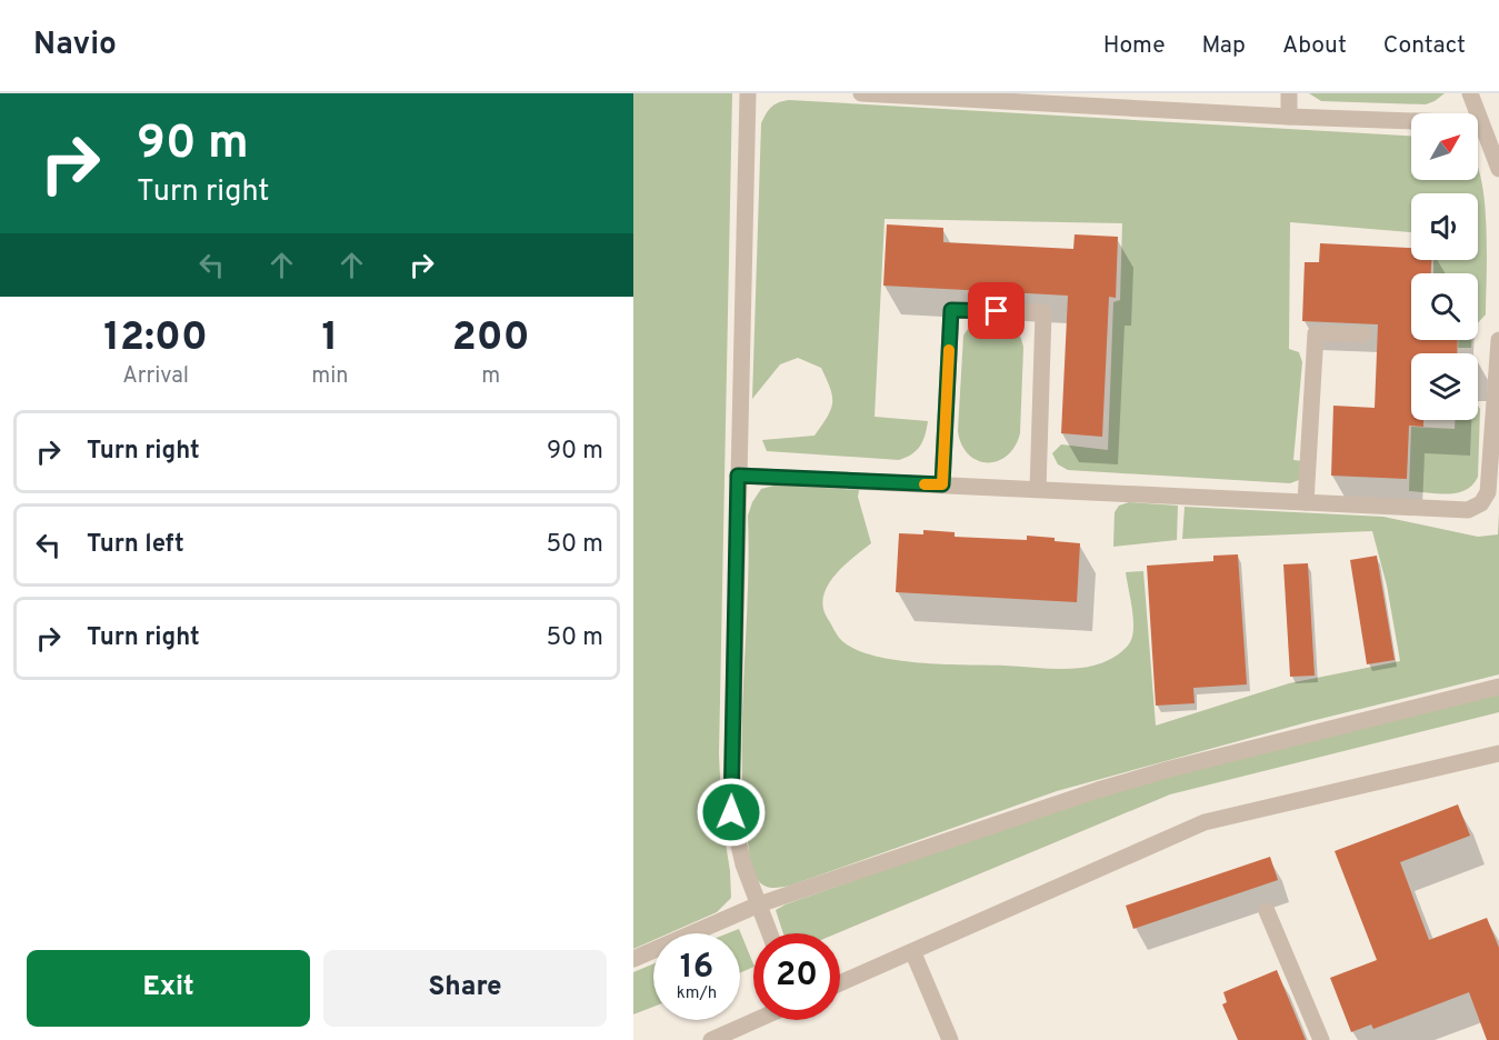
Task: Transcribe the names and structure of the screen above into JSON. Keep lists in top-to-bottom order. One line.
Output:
{"north":"top right","page":{"header":"Navio","nav":["Home","Map","About","Contact"],"turn":["90 m","Turn right"],"eta":["12:00","Arrival","1","min","200","m"],"list":[{"name":"Turn right","value":"90 m"},{"name":"Turn left","value":"50 m"},{"name":"Turn right","value":"50 m"}],"speed":"16 km/h","limit":"20","buttons":["Exit","Share"]}}
